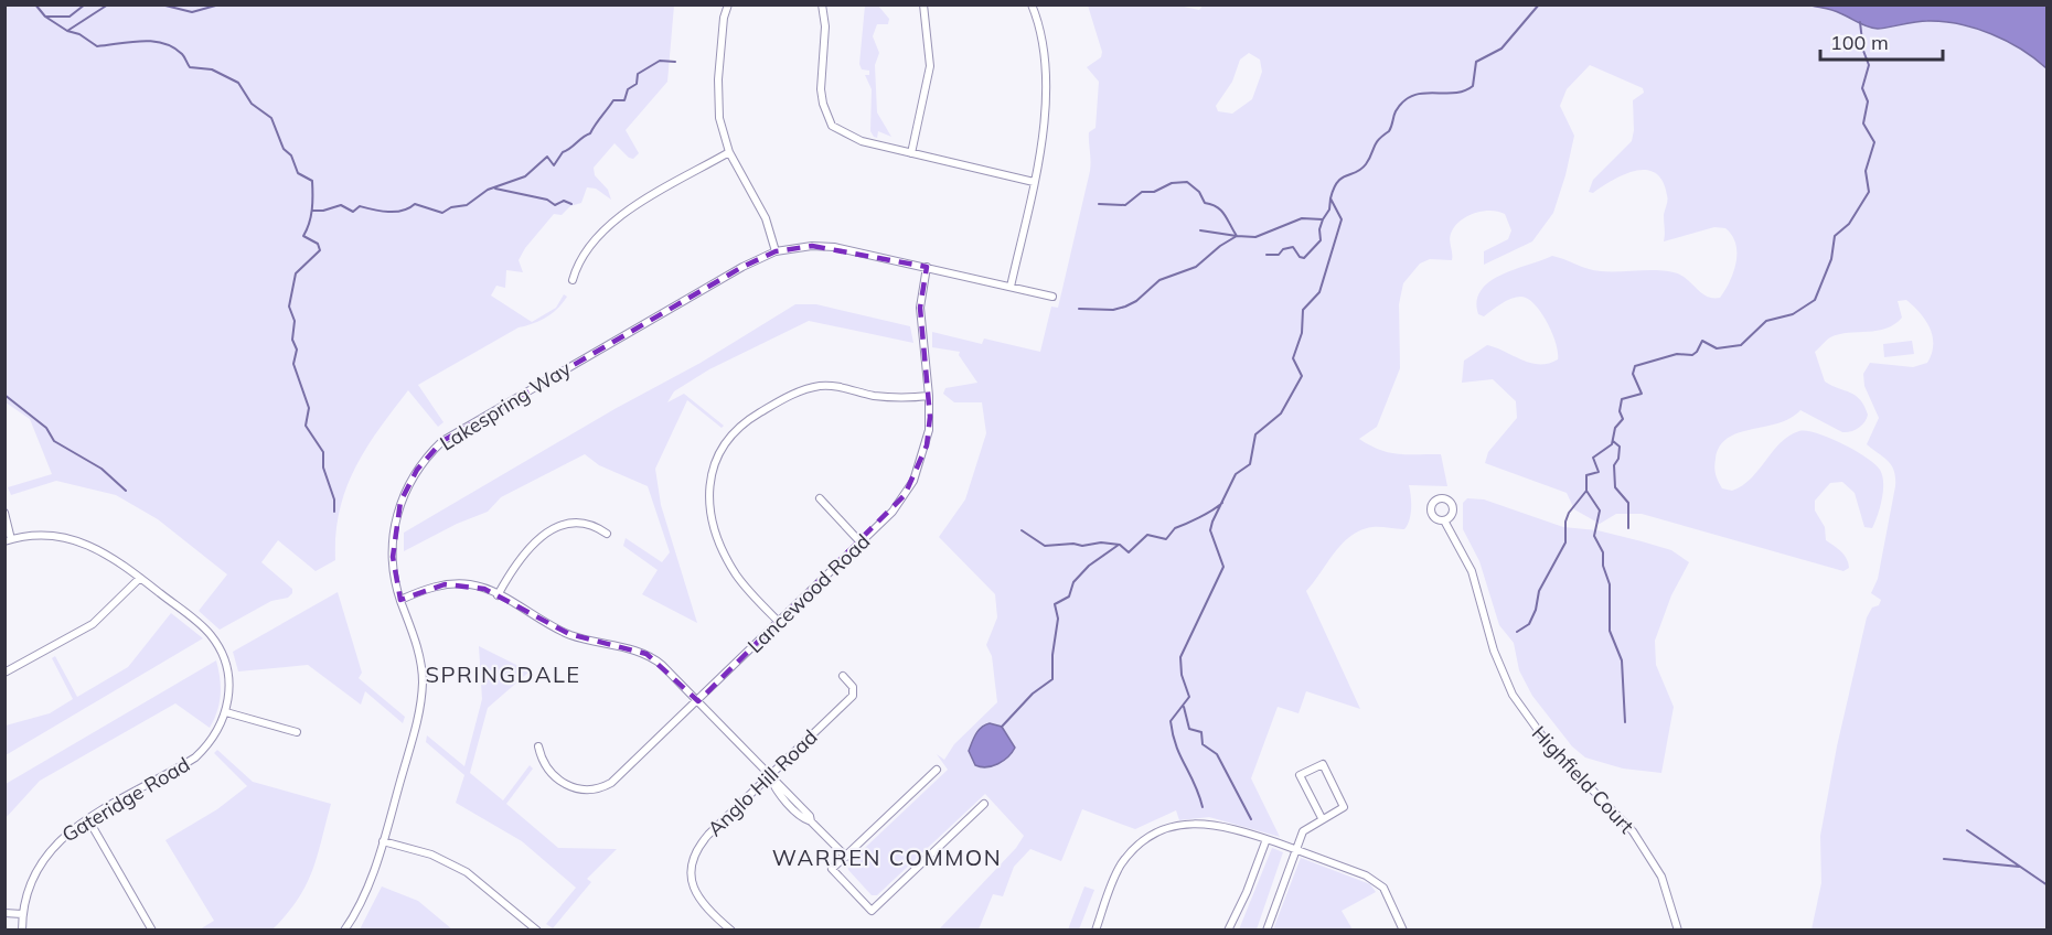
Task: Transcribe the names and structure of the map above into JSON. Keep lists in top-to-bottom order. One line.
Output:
{"streets":{"street":["Lakespring Way","Lancewood Road","Highfield Court","Anglo Hill Road","Gateridge Road"]},"crossings":[["Lakespring Way","Lancewood Road"]],"districts":["SPRINGDALE","WARREN COMMON"],"scale_bar":"100 m"}
